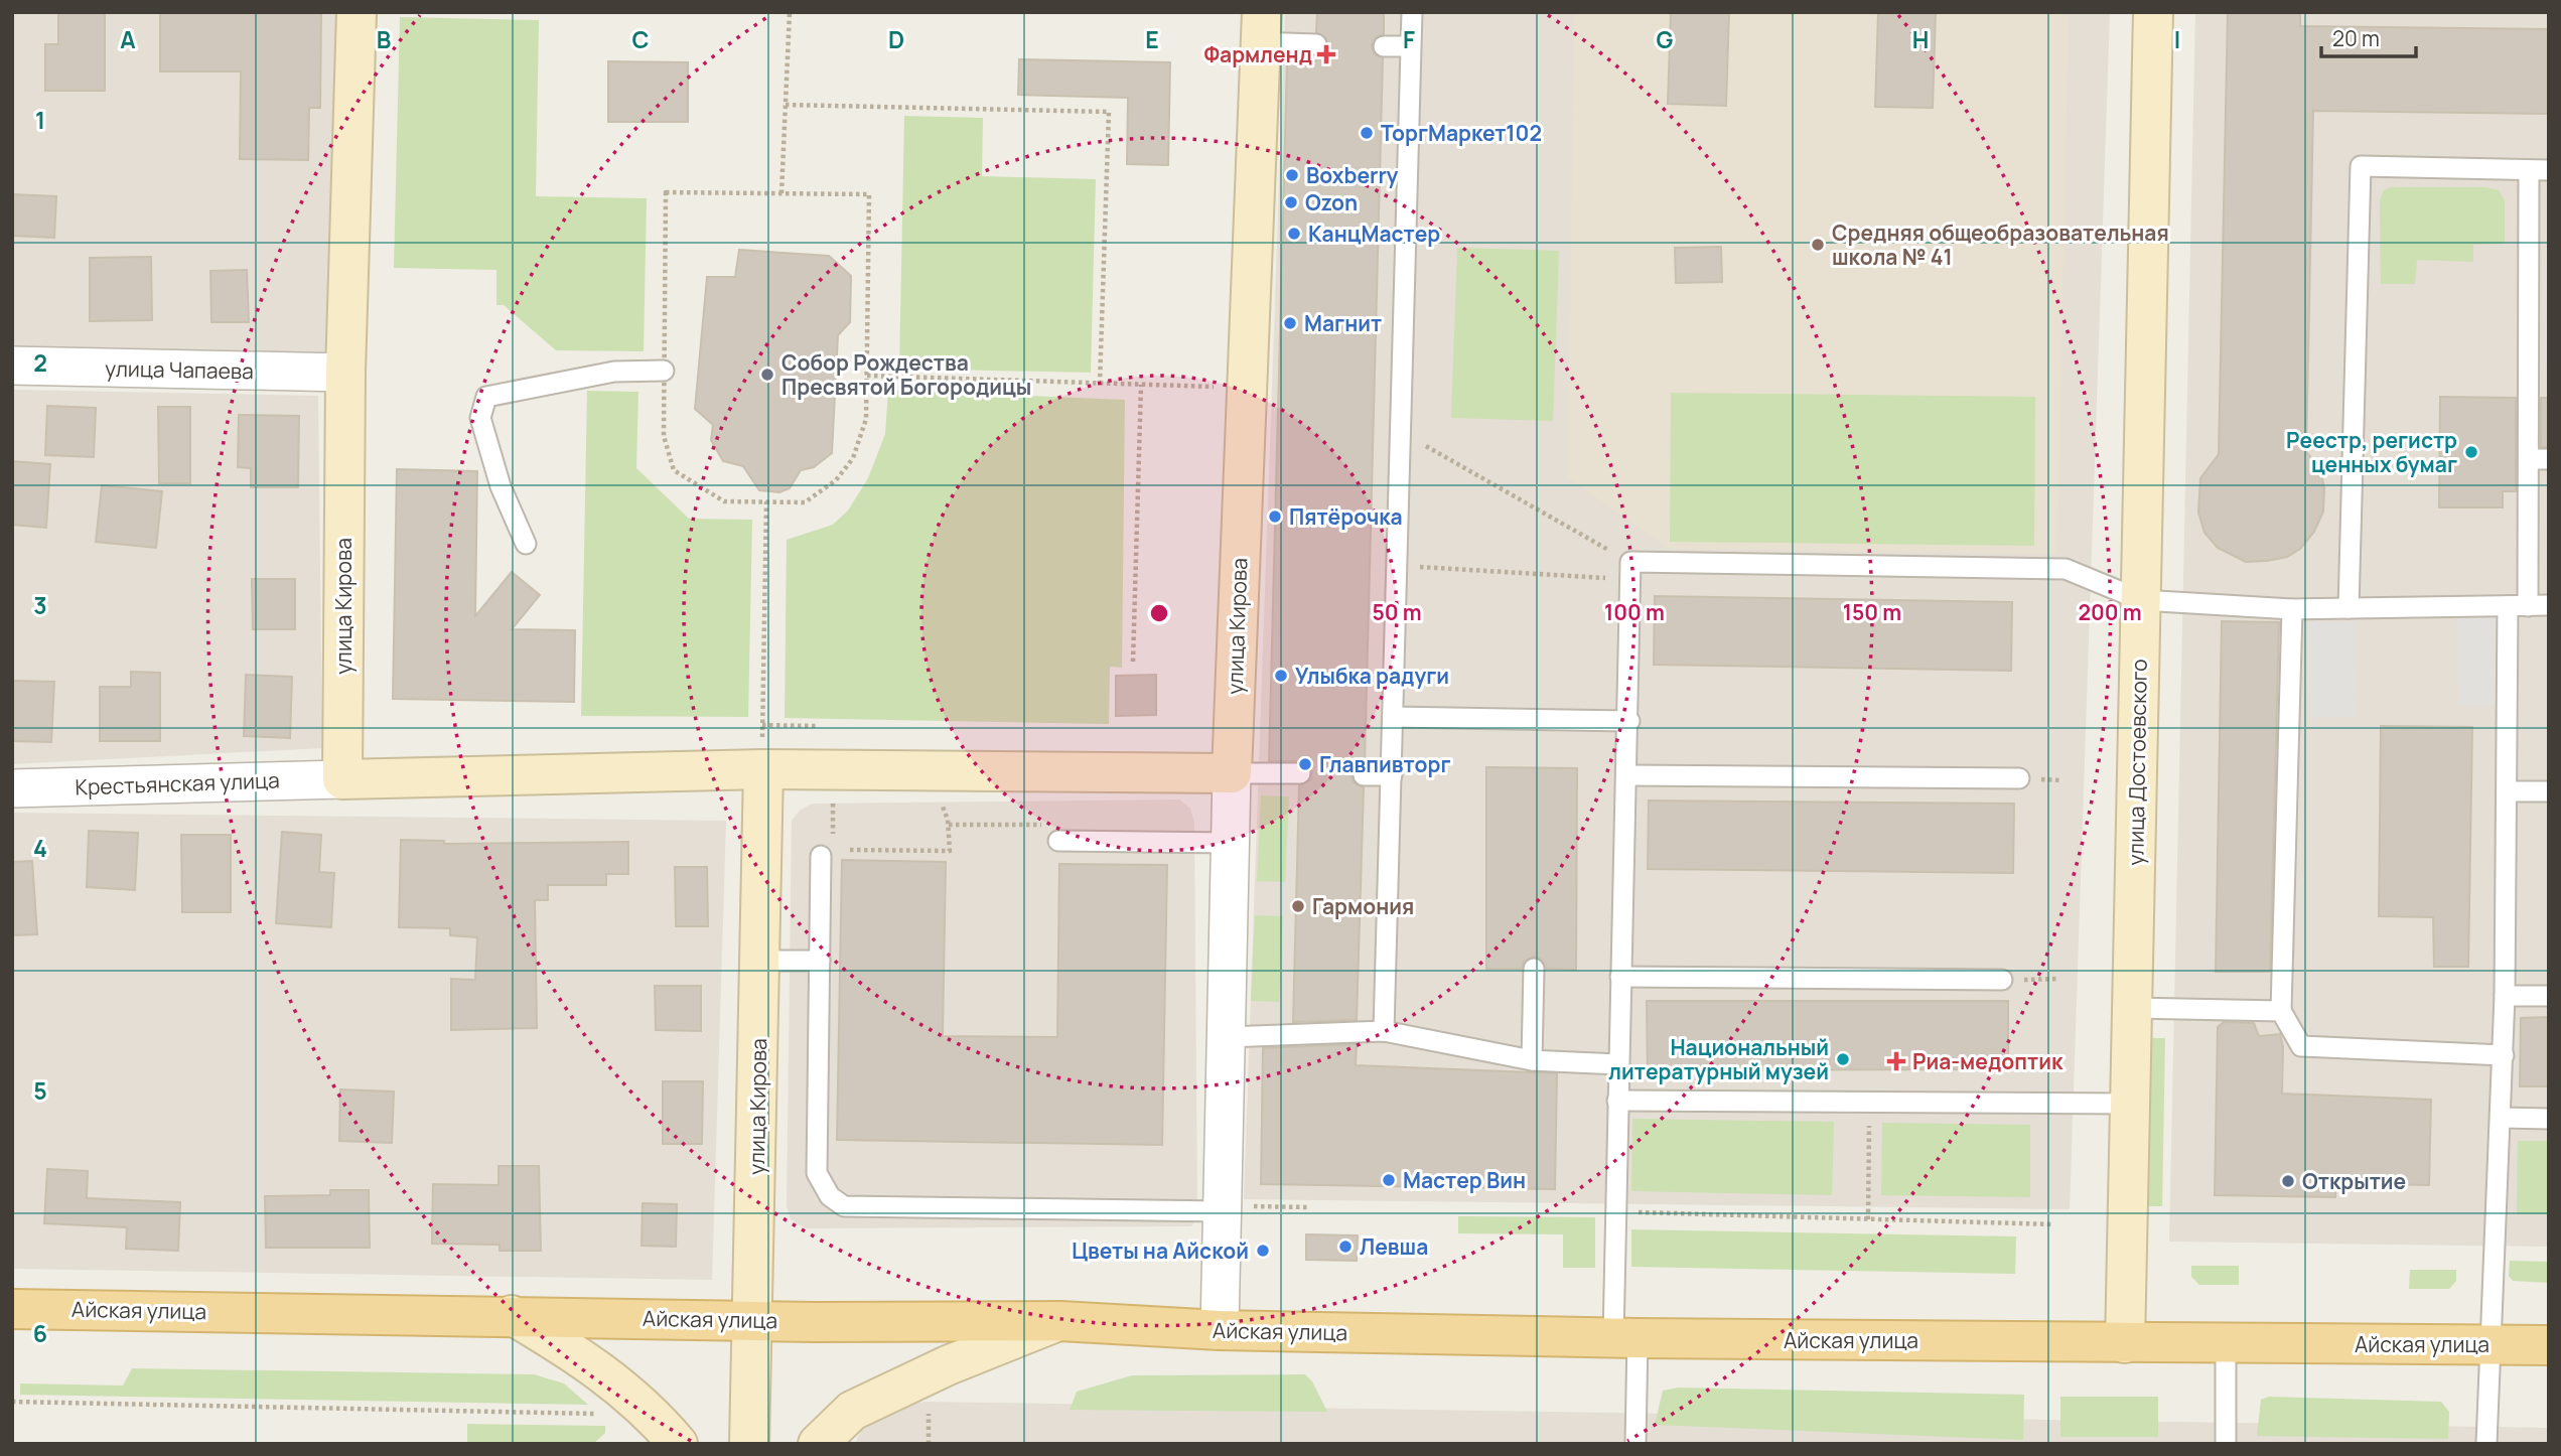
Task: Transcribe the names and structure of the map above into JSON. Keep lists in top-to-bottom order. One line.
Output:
{"streets":{"main road":["Айская улица"],"street":["улица Чапаева","улица Кирова","улица Достоевского","Крестьянская улица"]},"crossings":[["улица Чапаева","улица Кирова"],["улица Кирова","Крестьянская улица"],["улица Кирова","Айская улица"],["улица Достоевского","Айская улица"]],"places":{"health":["Фармленд","Риа-медоптик"],"other":["ТоргМаркет102","Boxberry","Ozon","КанцМастер","Средняя общеобразовательная школа № 41","Магнит","Собор Рождества Пресвятой Богородицы","Реестр, регистр ценных бумаг","Пятёрочка","Улыбка радуги","Главпивторг","Гармония","Национальный литературный музей","Мастер Вин","Открытие","Левша","Цветы на Айской"]},"scale_bar":"20 m","grid":{"columns":["A","B","C","D","E","F","G","H","I"],"rows":["1","2","3","4","5","6"]},"rings":["50 m","100 m","150 m","200 m"]}
